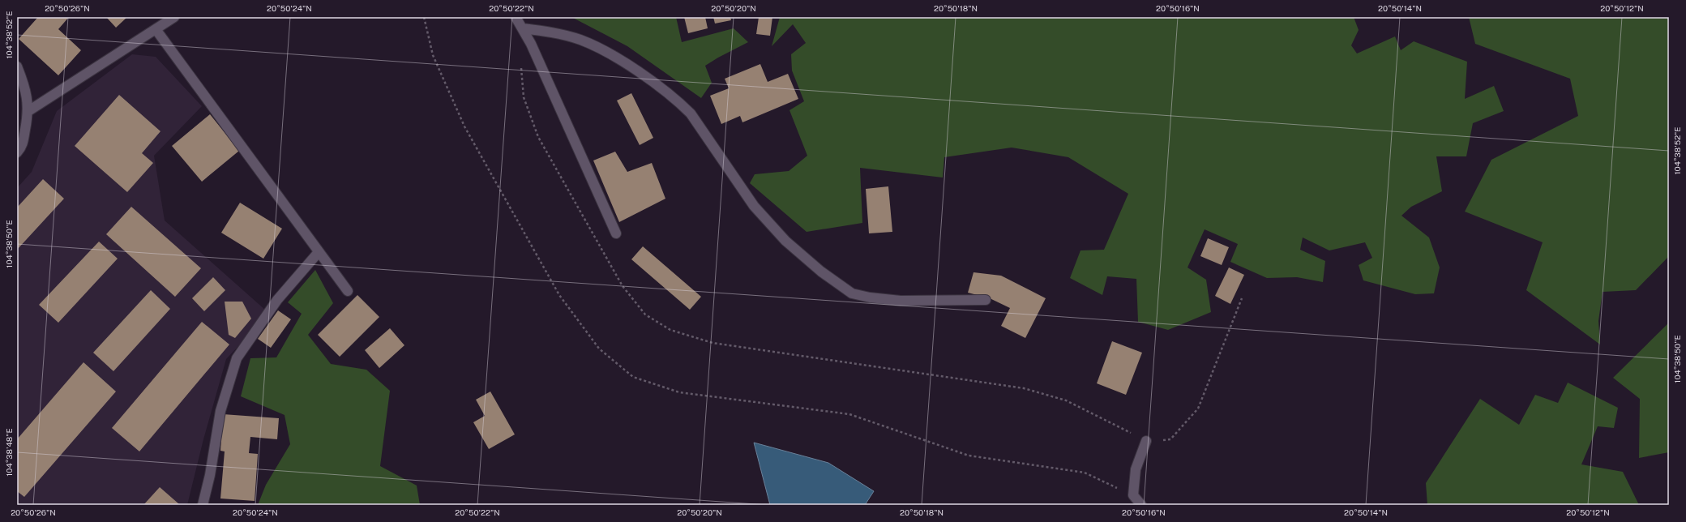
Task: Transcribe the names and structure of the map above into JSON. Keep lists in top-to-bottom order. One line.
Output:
{"coordinates":["20°50'26\"N","20°50'24\"N","20°50'22\"N","20°50'20\"N","20°50'18\"N","20°50'16\"N","20°50'14\"N","20°50'12\"N","104°38'52\"E","104°38'50\"E","104°38'48\"E"]}
